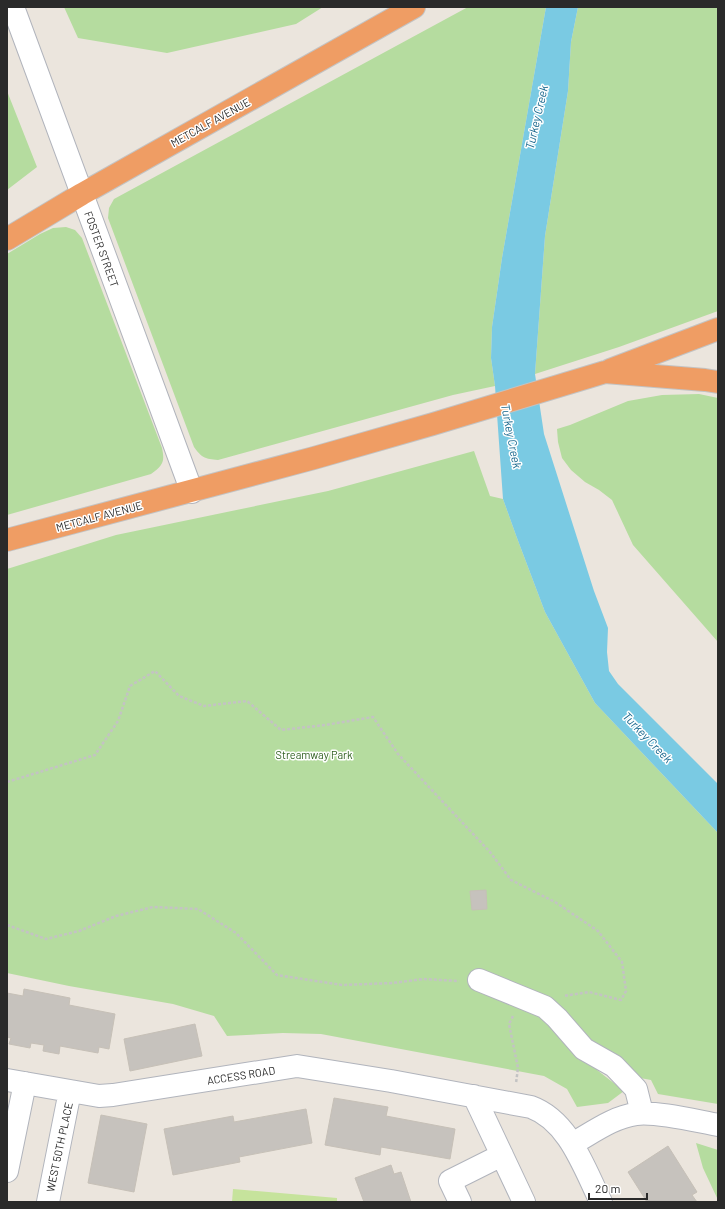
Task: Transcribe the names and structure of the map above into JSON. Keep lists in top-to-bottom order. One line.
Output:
{"streets":{"highway":["METCALF AVENUE"],"street":["FOSTER STREET","ACCESS ROAD","WEST 50TH PLACE"]},"crossings":[["METCALF AVENUE","FOSTER STREET"],["ACCESS ROAD","WEST 50TH PLACE"]],"water":["Turkey Creek"],"parks":["Streamway Park"],"scale_bar":"20 m"}
